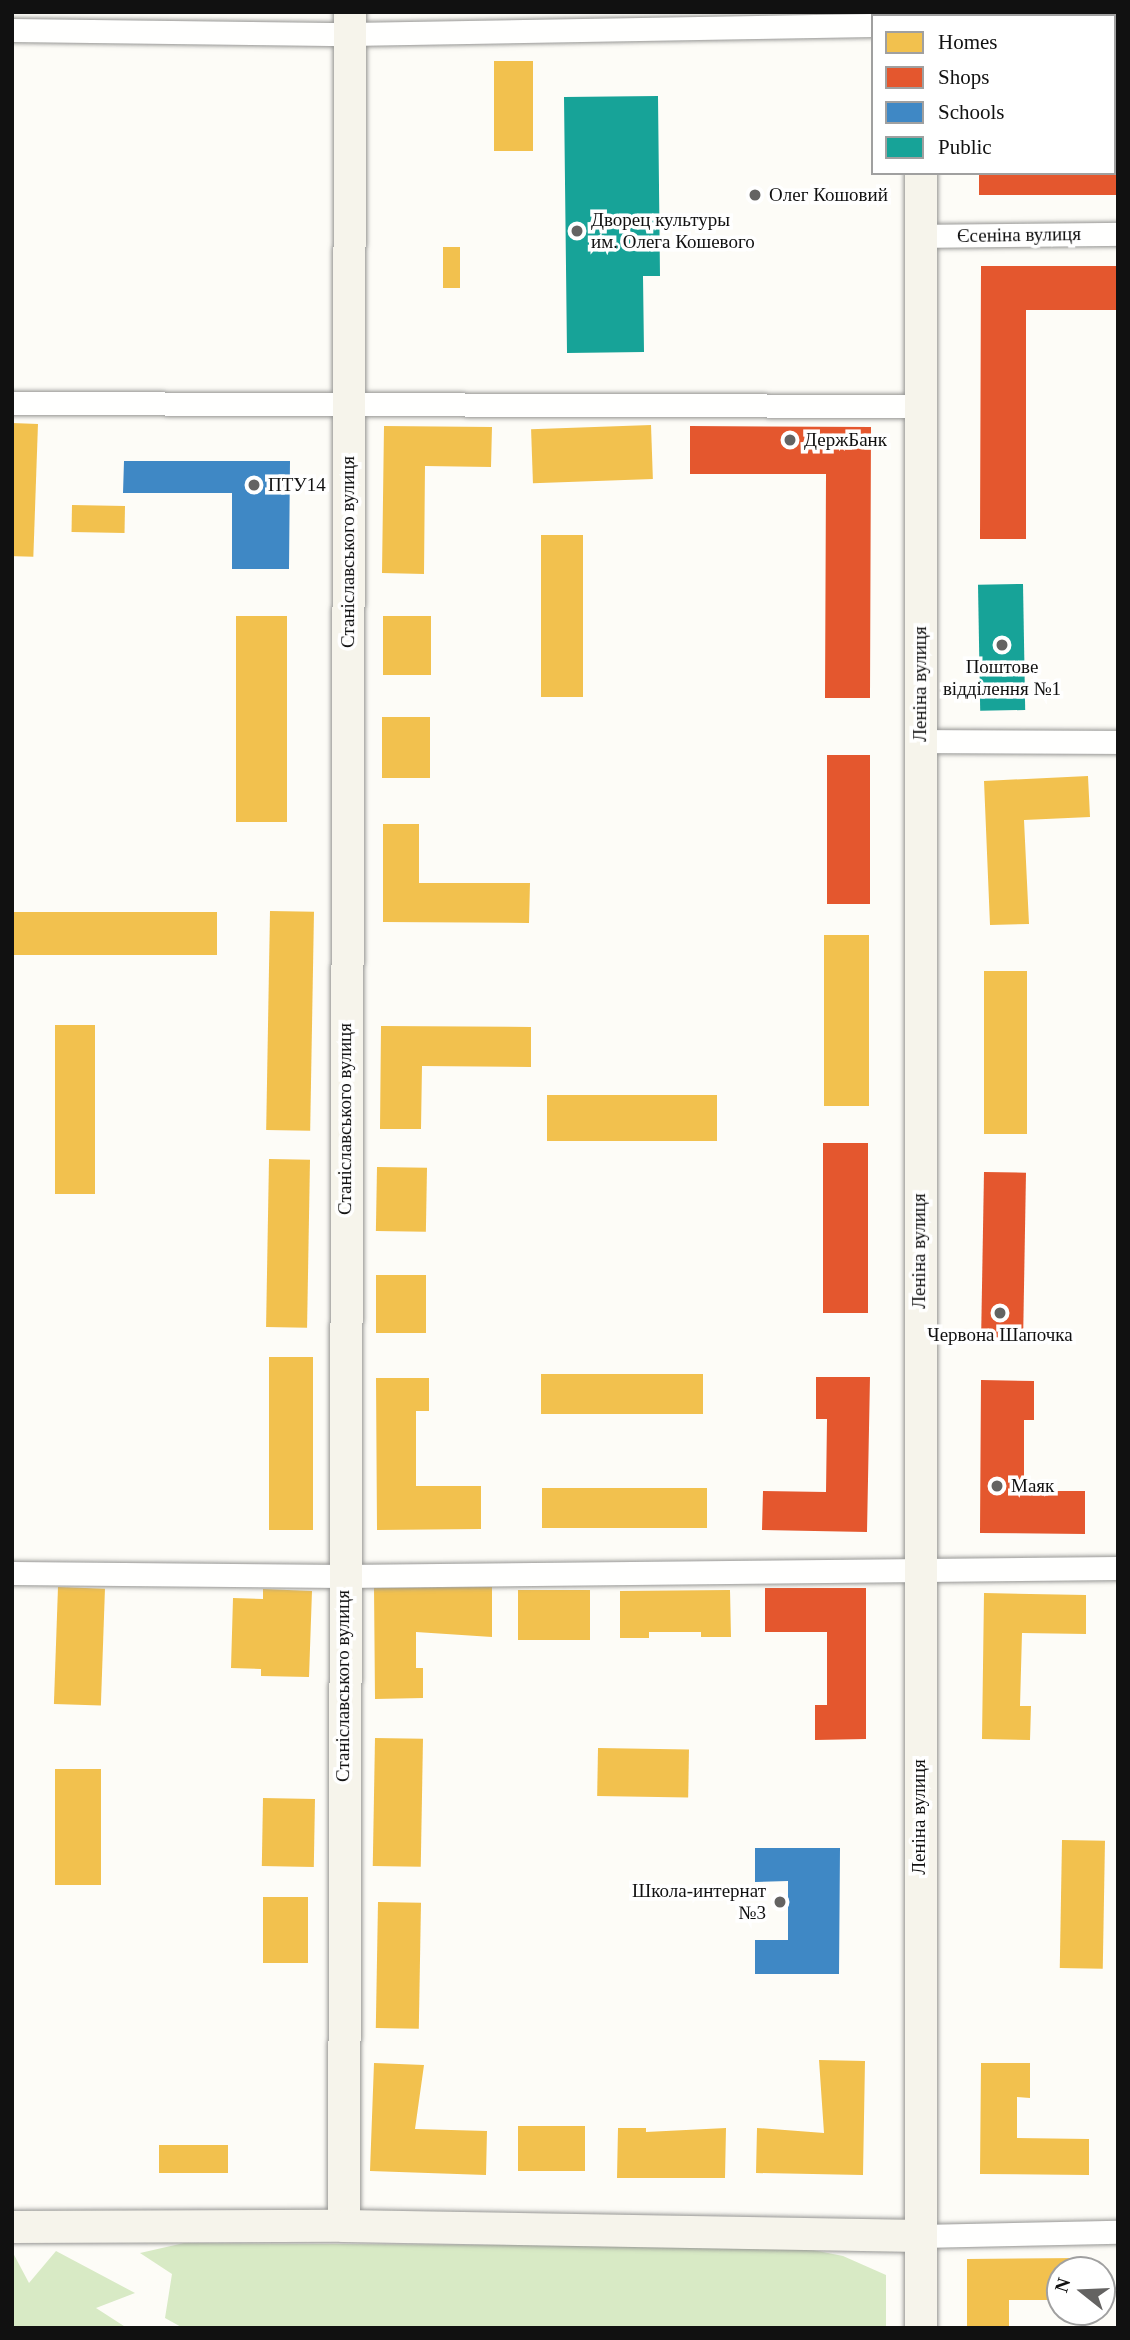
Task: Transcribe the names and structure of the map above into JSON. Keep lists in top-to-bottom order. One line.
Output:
{"streets":{"street":["Єсеніна вулиця","Станіславського вулиця","Леніна вулиця"]},"crossings":[["Єсеніна вулиця","Леніна вулиця"]],"places":["Олег Кошовий","Дворец культуры им. Олега Кошевого","ДержБанк","ПТУ14","Поштове відділення №1","Червона Шапочка","Маяк","Школа-интернат №3"],"legend":["Homes","Shops","Schools","Public"],"north":"left"}
